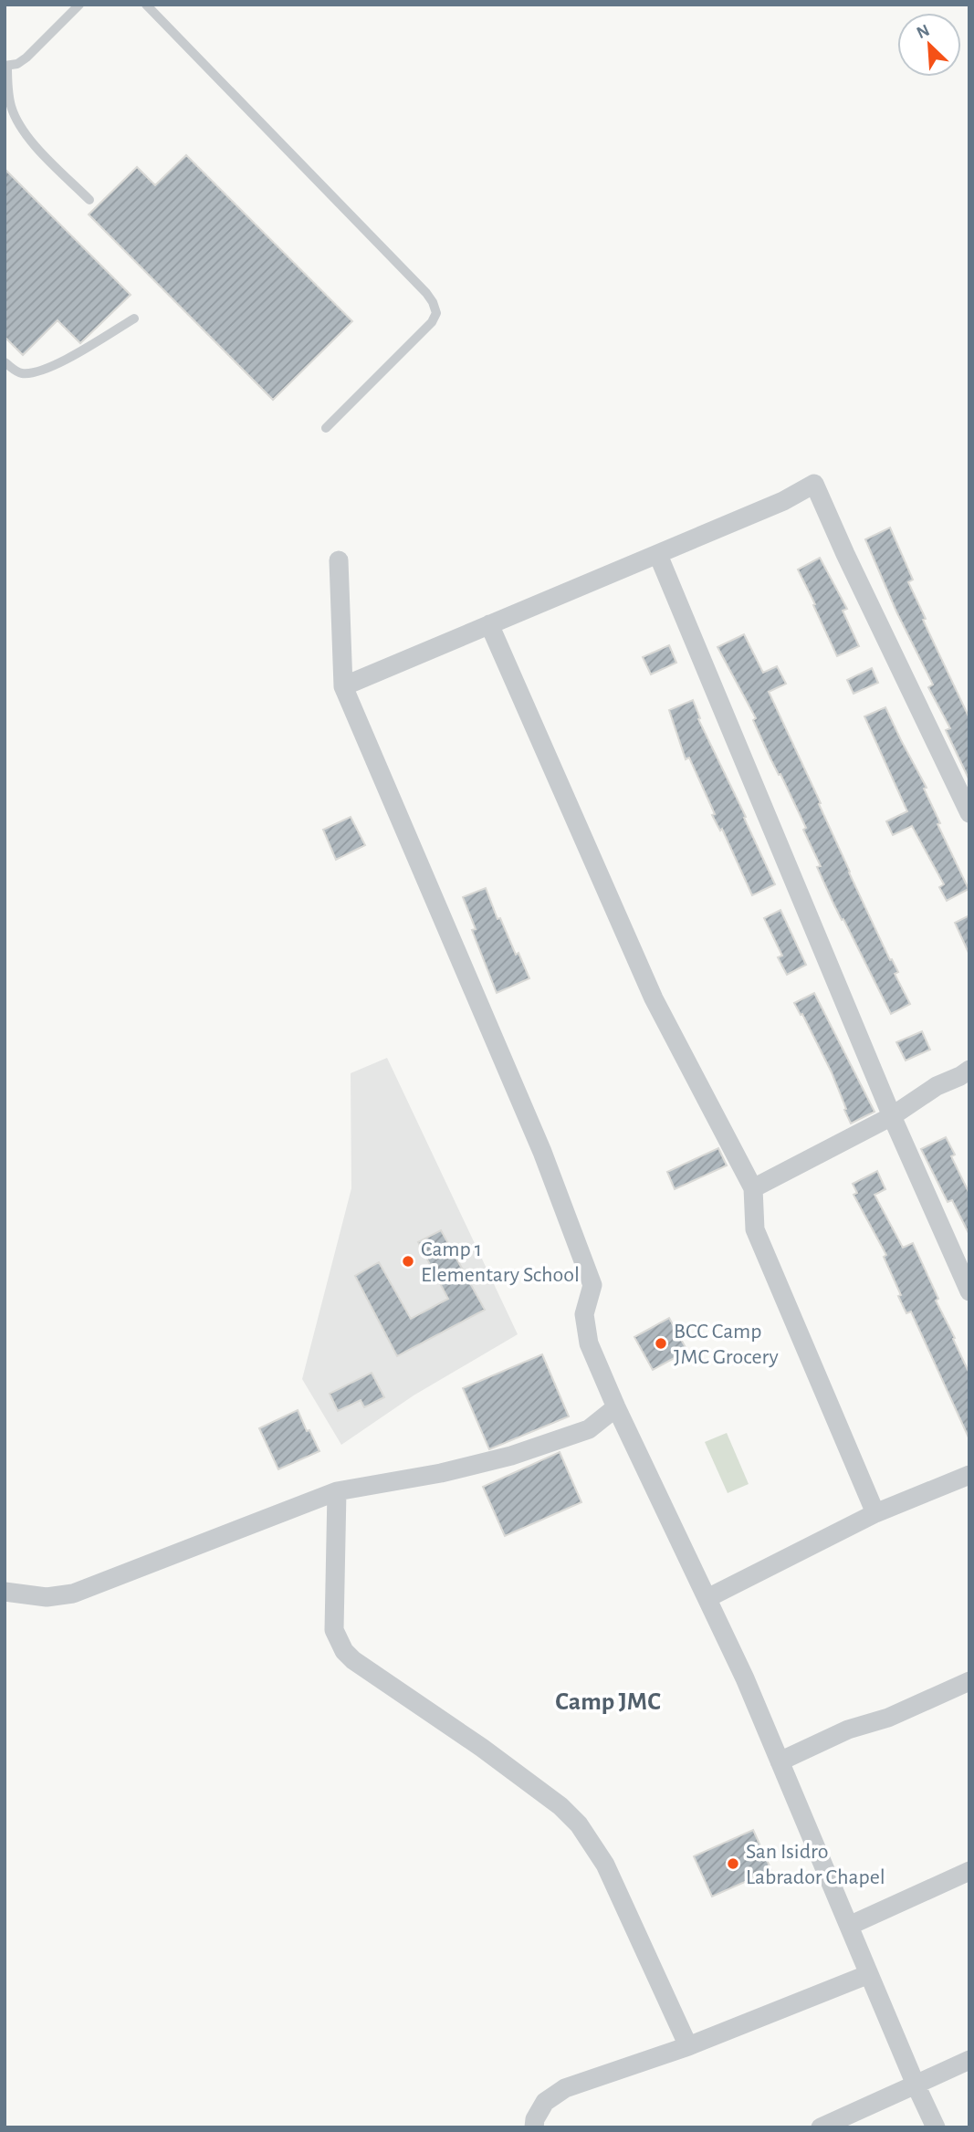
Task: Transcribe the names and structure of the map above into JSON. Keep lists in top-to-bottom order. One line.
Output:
{"districts":["Camp JMC"],"places":["Camp 1 Elementary School","BCC Camp JMC Grocery","San Isidro Labrador Chapel"],"north":"top left"}
